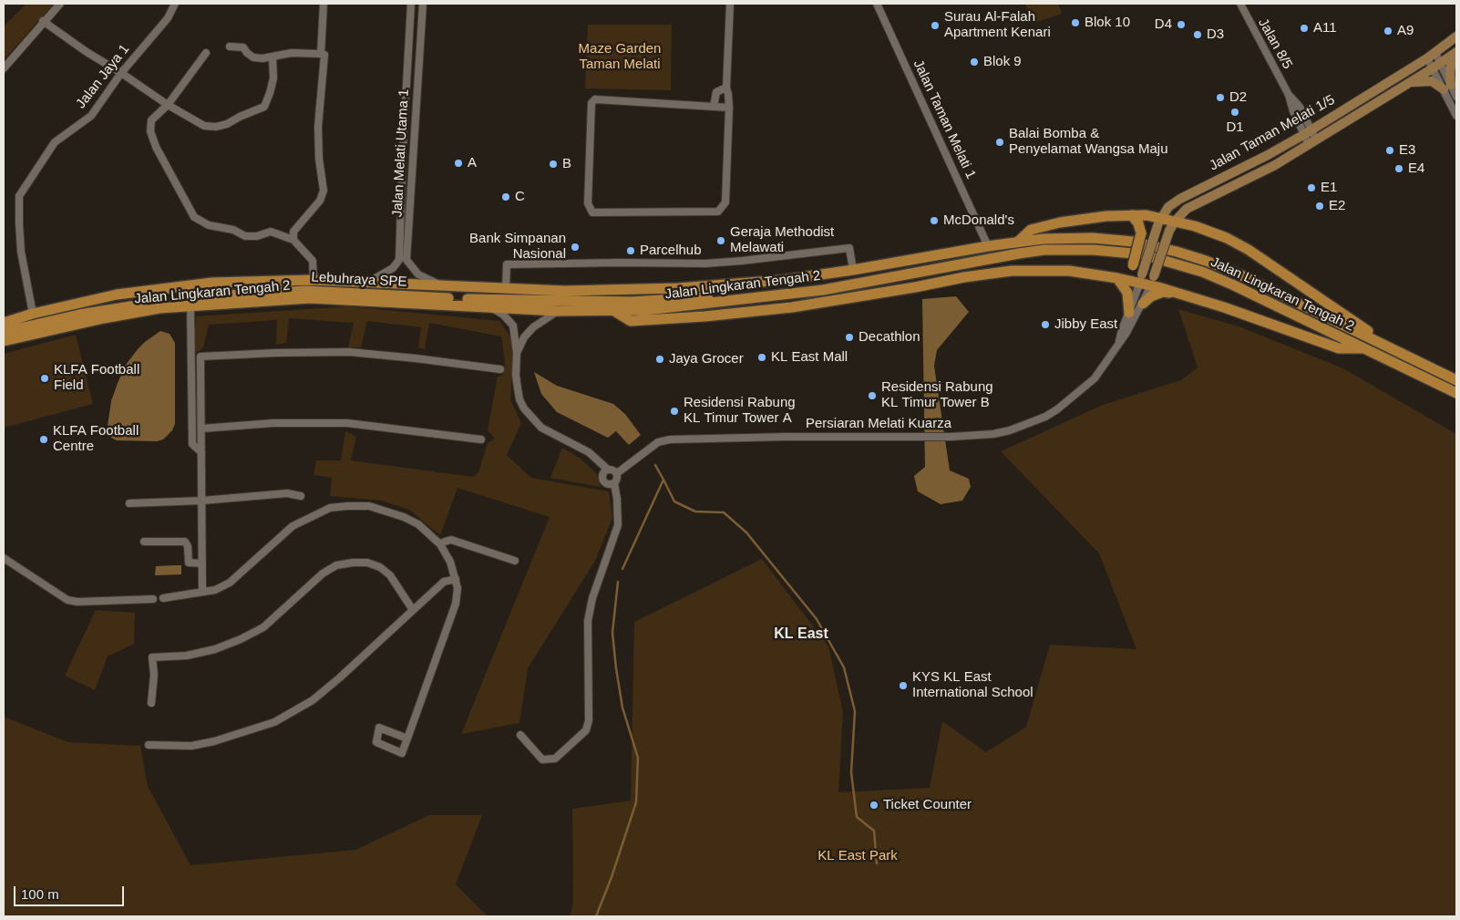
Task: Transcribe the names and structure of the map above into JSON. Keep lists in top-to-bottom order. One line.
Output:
{"streets":{"highway":["Lebuhraya SPE","Jalan Lingkaran Tengah 2"],"main road":["Jalan Taman Melati 1/5"],"street":["Jalan 8/5","Jalan Jaya 1","Jalan Taman Melati 1","Jalan Melati Utama 1","Persiaran Melati Kuarza"]},"crossings":[["Jalan 8/5","Jalan Taman Melati 1/5"],["Jalan Jaya 1","Jalan Lingkaran Tengah 2"],["Jalan Taman Melati 1","Jalan Lingkaran Tengah 2"],["Jalan Taman Melati 1/5","Persiaran Melati Kuarza"],["Jalan Melati Utama 1","Jalan Lingkaran Tengah 2"],["Lebuhraya SPE","Jalan Lingkaran Tengah 2"]],"districts":["KL East"],"parks":["Maze Garden Taman Melati","KL East Park"],"places":["Blok 10","D4","Surau Al-Falah Apartment Kenari","A11","A9","D3","Blok 9","D2","D1","Balai Bomba & Penyelamat Wangsa Maju","E3","A","B","E4","E1","C","E2","McDonald's","Geraja Methodist Melawati","Bank Simpanan Nasional","Parcelhub","Jibby East","Decathlon","KL East Mall","Jaya Grocer","KLFA Football Field","Residensi Rabung KL Timur Tower B","Residensi Rabung KL Timur Tower A","KLFA Football Centre","KYS KL East International School","Ticket Counter"],"scale_bar":"100 m"}
